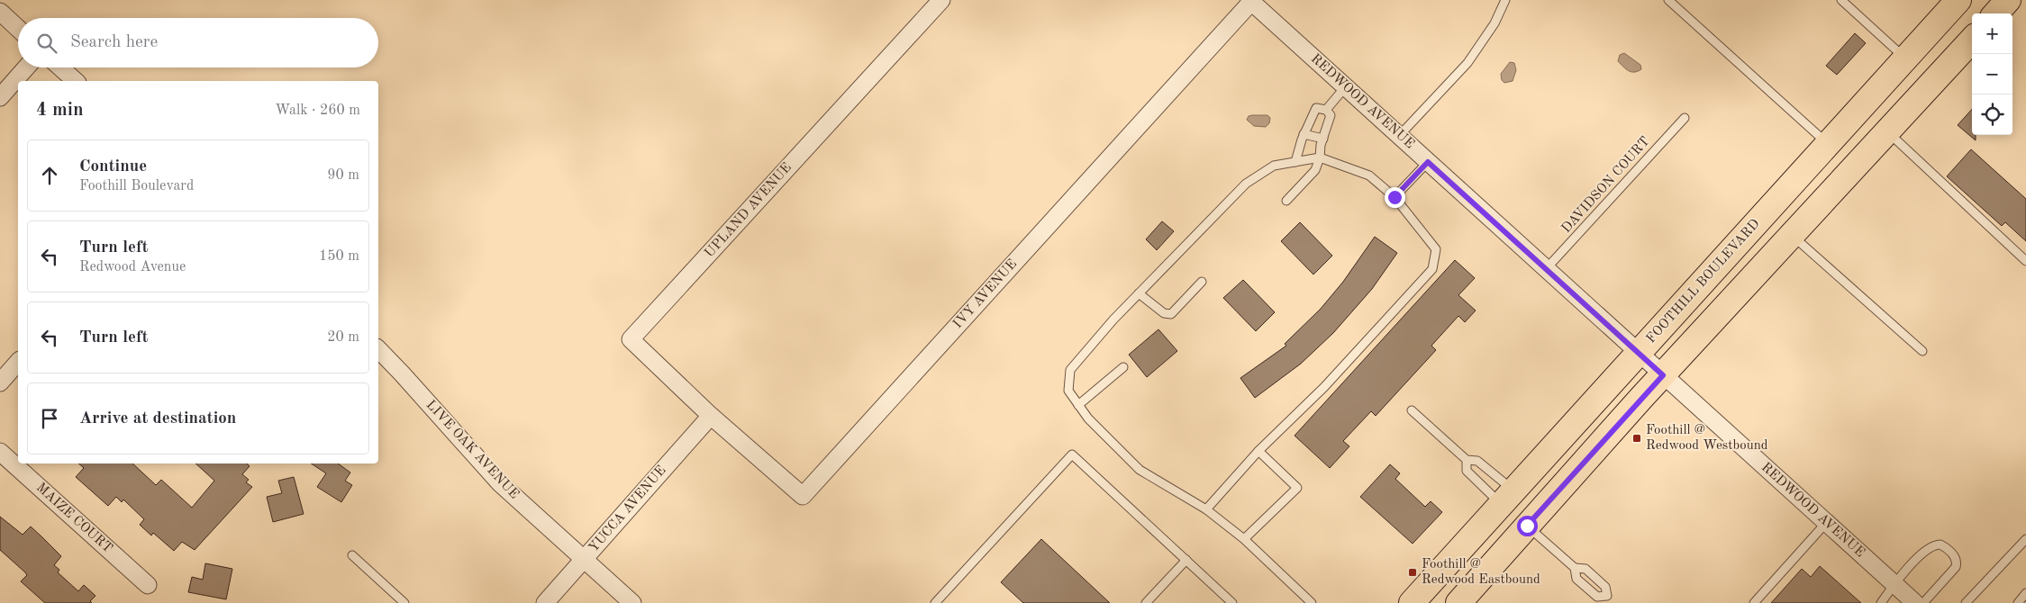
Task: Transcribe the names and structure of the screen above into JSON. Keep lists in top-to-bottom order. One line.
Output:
{"streets":{"main road":["FOOTHILL BOULEVARD"],"street":["REDWOOD AVENUE","UPLAND AVENUE","IVY AVENUE","LIVE OAK AVENUE","YUCCA AVENUE","MAIZE COURT"],"lane":["DAVIDSON COURT"]},"crossings":[["REDWOOD AVENUE","DAVIDSON COURT"],["REDWOOD AVENUE","FOOTHILL BOULEVARD"],["REDWOOD AVENUE","IVY AVENUE"],["UPLAND AVENUE","IVY AVENUE"],["UPLAND AVENUE","YUCCA AVENUE"],["IVY AVENUE","YUCCA AVENUE"],["LIVE OAK AVENUE","YUCCA AVENUE"]],"places":{"transit":["Foothill @ Redwood Westbound","Foothill @ Redwood Eastbound"]},"page":{"map_buttons":["+","−"],"search":"Search here","heading":["4 min","Walk · 260 m"],"list":[["Continue","Foothill Boulevard","90 m"],["Turn left","Redwood Avenue","150 m"],["Turn left","20 m"],"Arrive at destination"]}}
